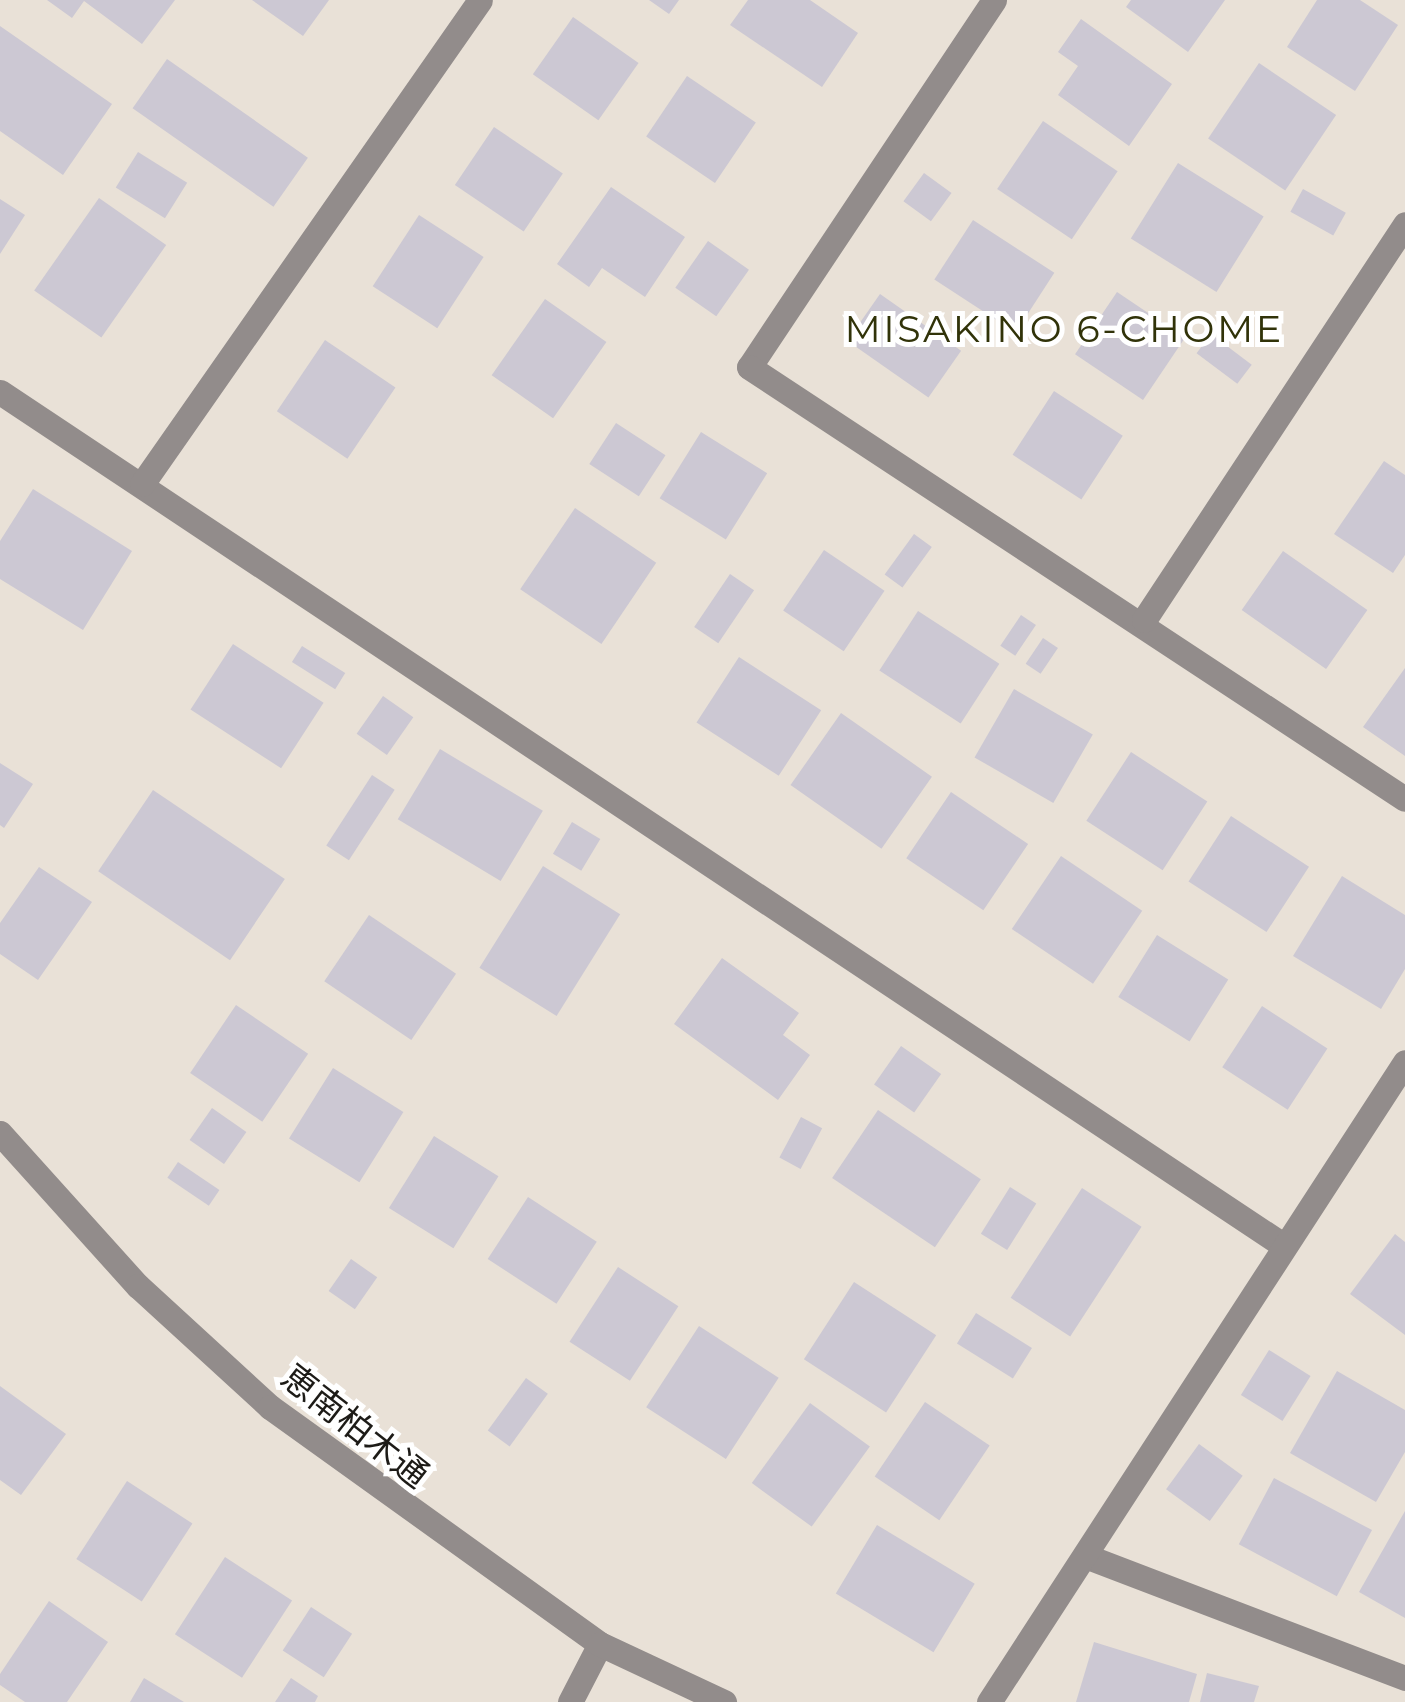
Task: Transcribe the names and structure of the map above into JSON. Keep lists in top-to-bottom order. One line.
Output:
{"streets":{"street":["恵南柏木通"]},"districts":["MISAKINO 6-CHOME"]}
